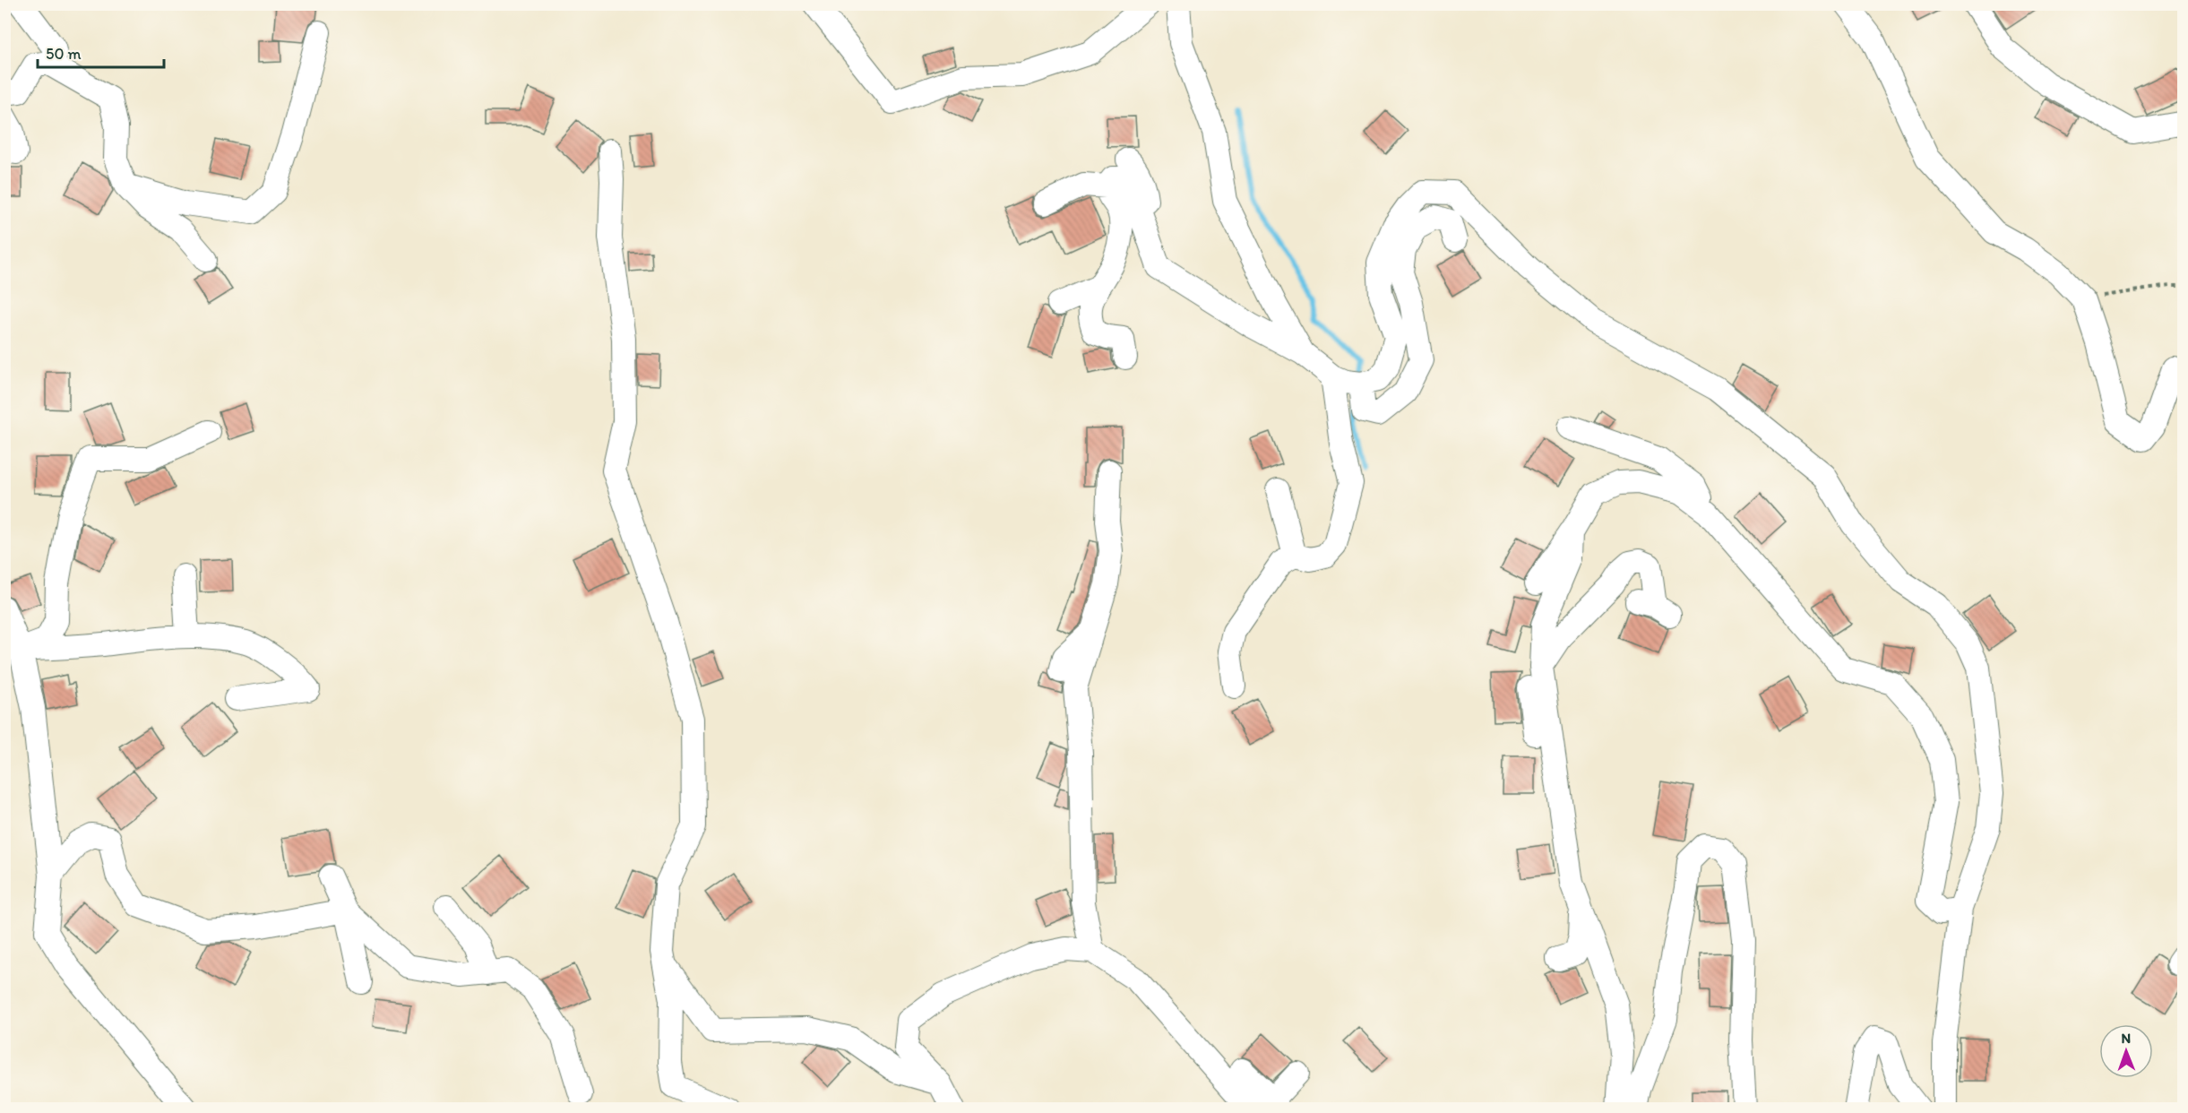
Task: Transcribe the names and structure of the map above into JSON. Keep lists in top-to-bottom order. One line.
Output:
{"scale_bar":"50 m","north":"top"}
